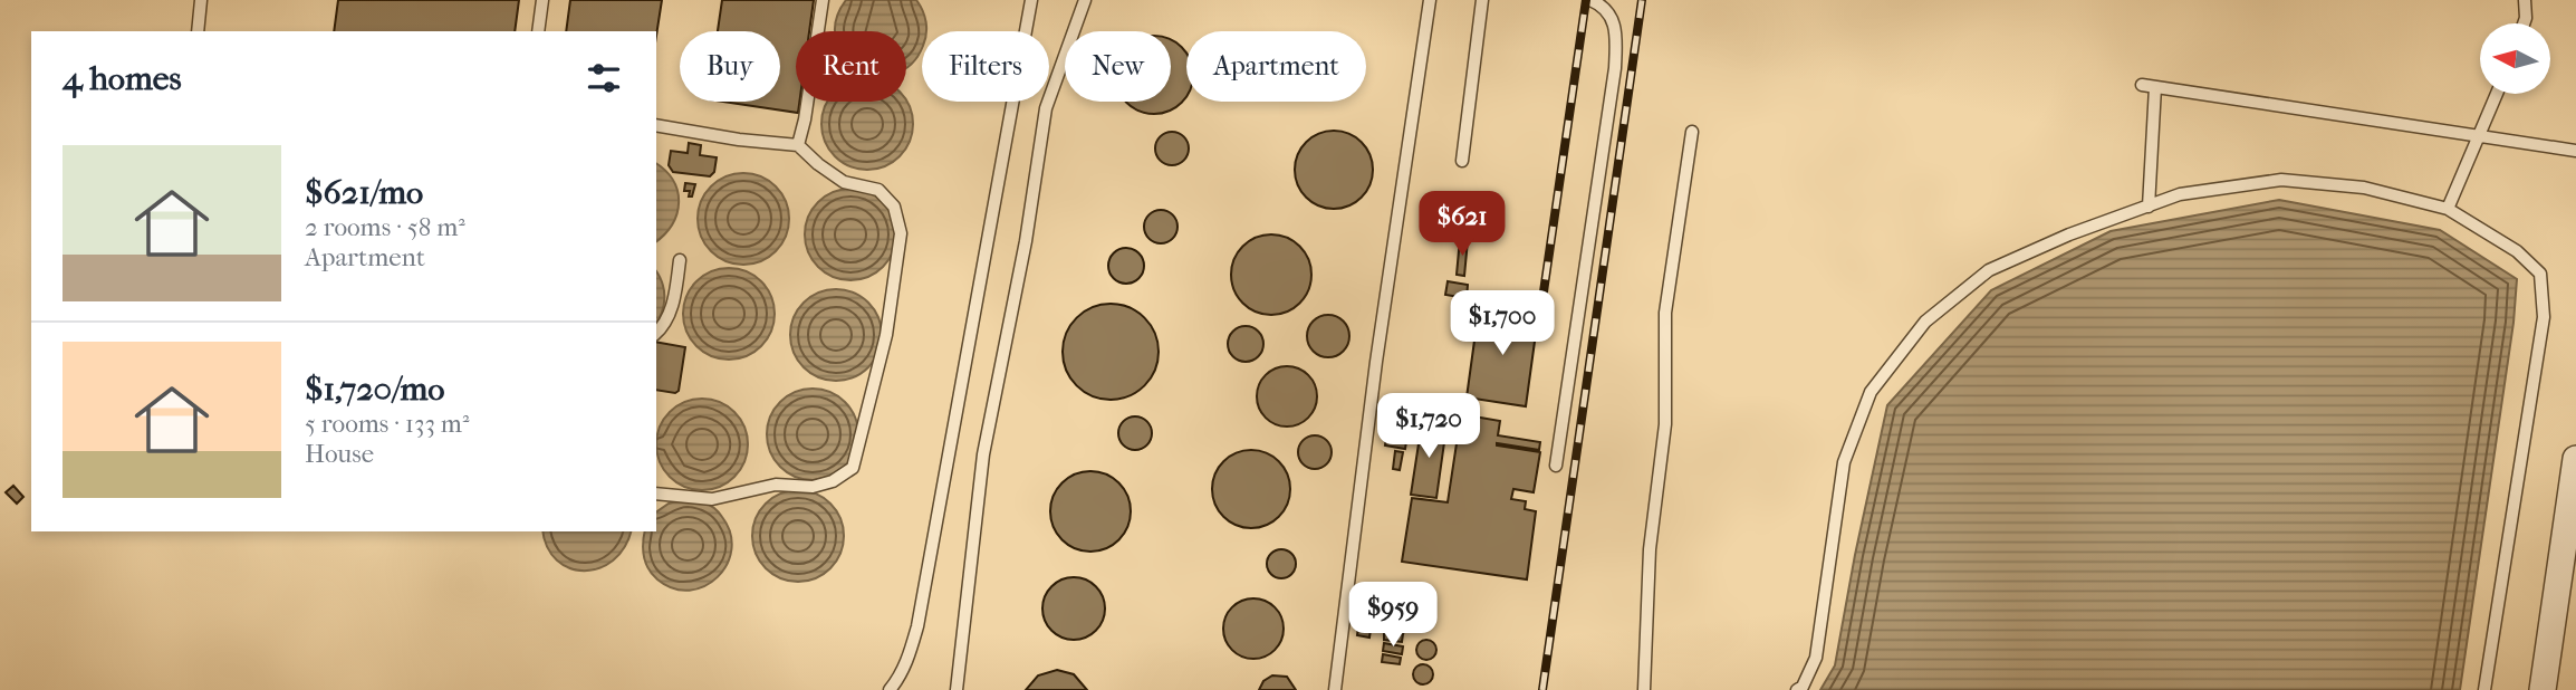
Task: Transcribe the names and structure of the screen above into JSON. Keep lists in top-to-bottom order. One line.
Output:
{"north":"left","page":{"chip":["Buy","Rent","Filters","New","Apartment"],"heading":"4 homes","list":[{"name":"$621/mo","note":"2 rooms · 58 m² · Apartment"},{"name":"$1,720/mo","note":"5 rooms · 133 m² · House"}],"price":["$621","$1,700","$1,720","$959"]}}
